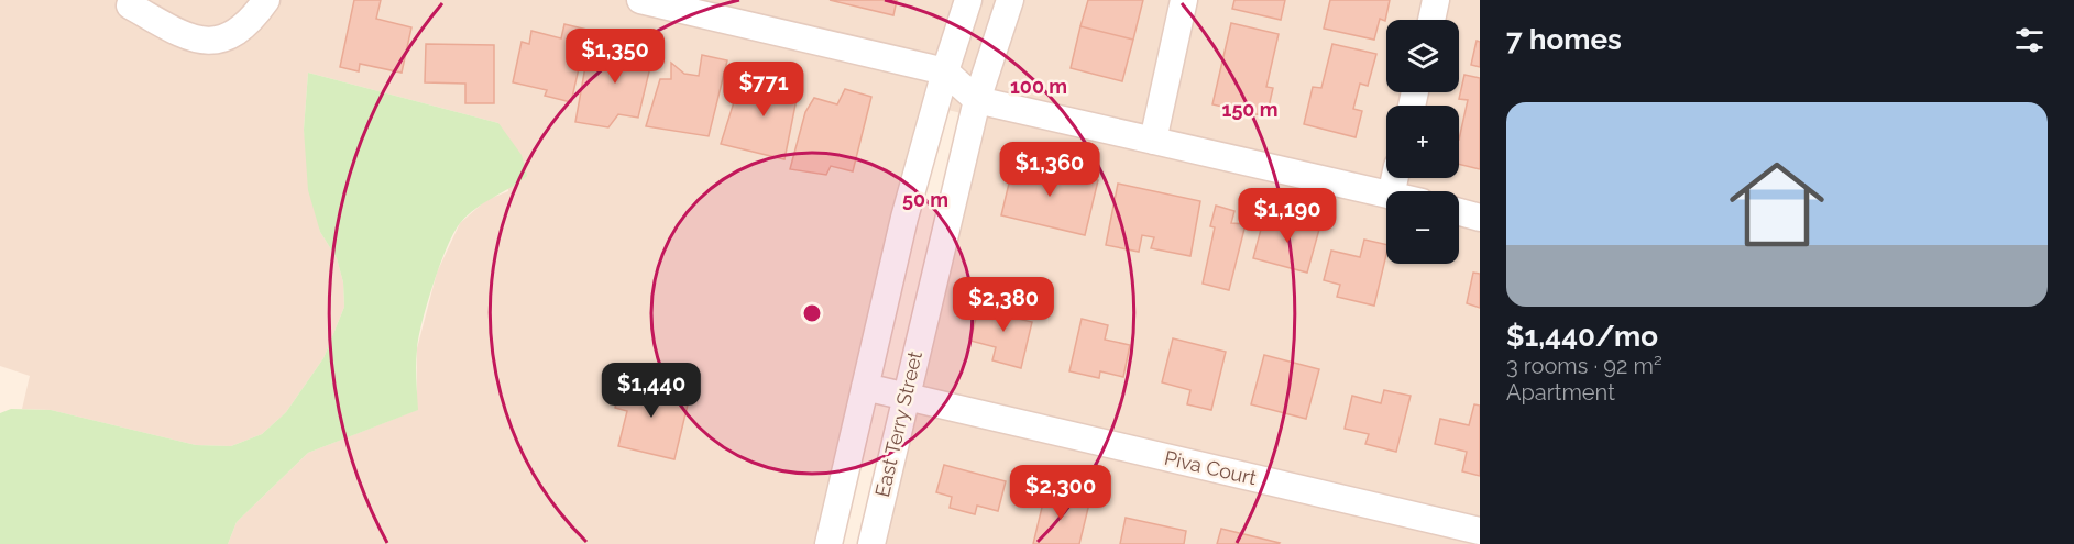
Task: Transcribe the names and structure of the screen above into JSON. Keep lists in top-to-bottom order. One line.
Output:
{"streets":{"street":["East Terry Street","Piva Court"]},"crossings":[["East Terry Street","Piva Court"]],"page":{"heading":"7 homes","map_buttons":["+","−"],"price":["$1,350","$771","$1,360","$1,190","$2,380","$1,440","$2,300"],"list":[{"name":"$1,440/mo","note":"3 rooms · 92 m² · Apartment"}]},"rings":["100 m","150 m","50 m"]}
